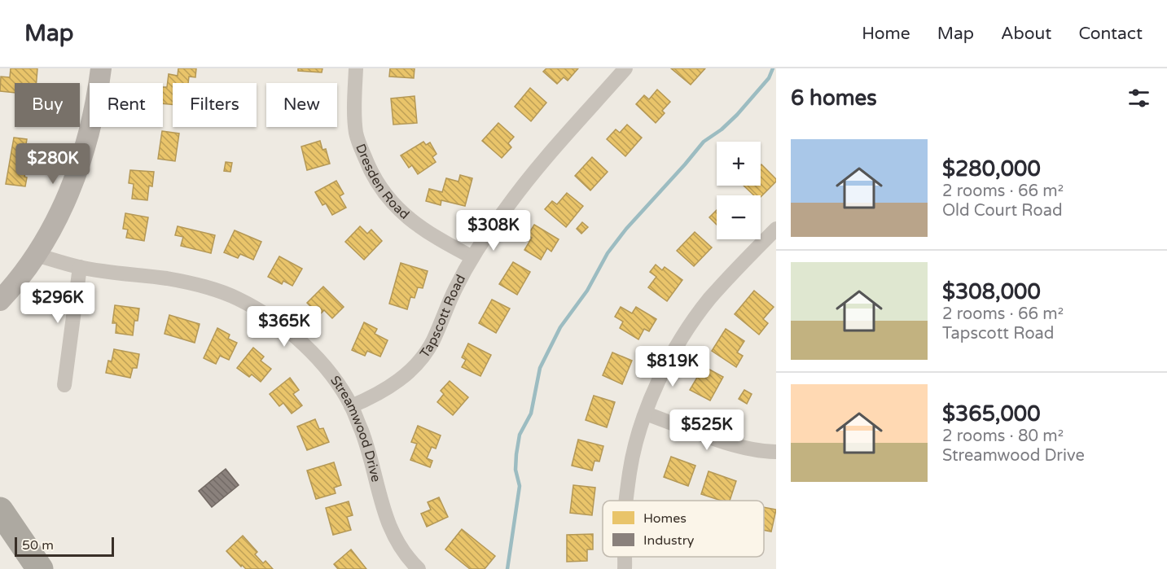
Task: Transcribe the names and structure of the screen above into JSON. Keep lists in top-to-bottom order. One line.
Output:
{"streets":{"street":["Dresden Road","Tapscott Road","Streamwood Drive"]},"crossings":[["Dresden Road","Tapscott Road"],["Tapscott Road","Streamwood Drive"]],"legend":["Homes","Industry"],"scale_bar":"50 m","page":{"header":"Map","nav":["Home","Map","About","Contact"],"heading":"6 homes","chip":["Buy","Rent","Filters","New"],"list":[{"name":"$280,000","note":"2 rooms · 66 m² · Old Court Road"},{"name":"$308,000","note":"2 rooms · 66 m² · Tapscott Road"},{"name":"$365,000","note":"2 rooms · 80 m² · Streamwood Drive"}],"map_buttons":["+","−"],"price":["$280K","$308K","$296K","$365K","$819K","$525K"],"scale":"50 m"}}
